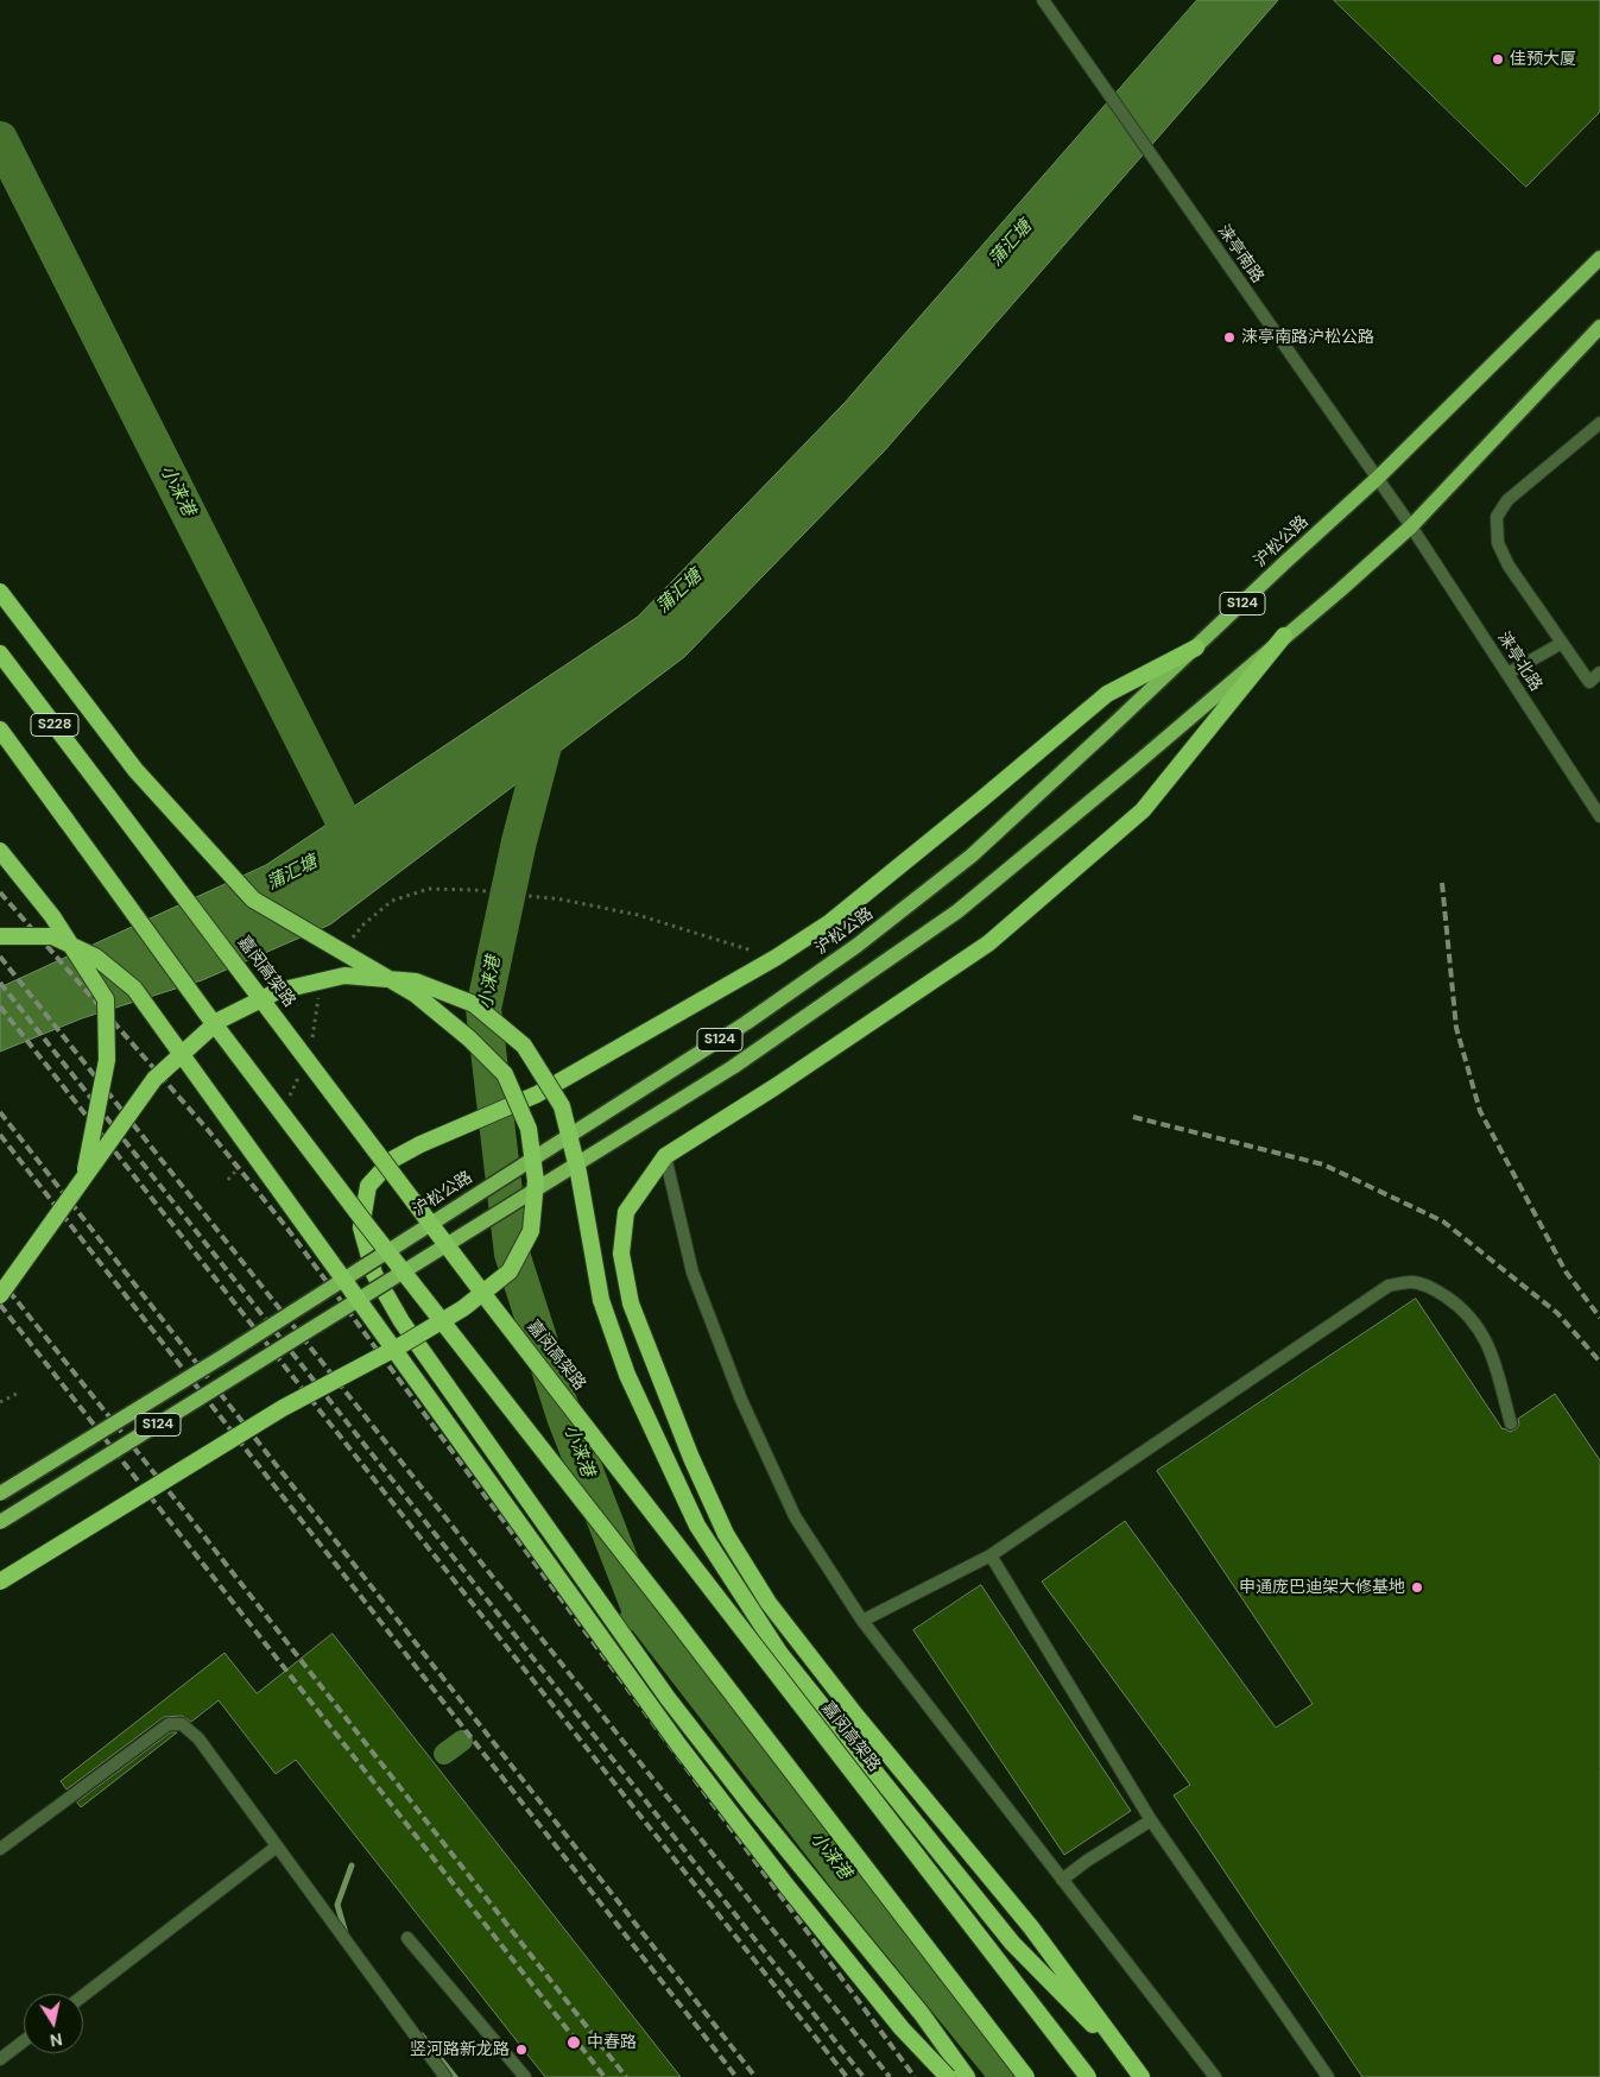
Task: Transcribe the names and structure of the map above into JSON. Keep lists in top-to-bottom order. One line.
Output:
{"streets":{"highway":["S228","嘉闵高架路"],"main road":["沪松公路","S124"],"street":["涞亭南路","涞亭北路"]},"crossings":[["涞亭南路","沪松公路"],["涞亭南路","S124"],["涞亭南路","涞亭北路"],["S124","涞亭北路"]],"water":["蒲汇塘","小涞港"],"places":["佳预大厦","涞亭南路沪松公路","申通庞巴迪架大修基地","中春路","竖河路新龙路"],"north":"bottom"}
